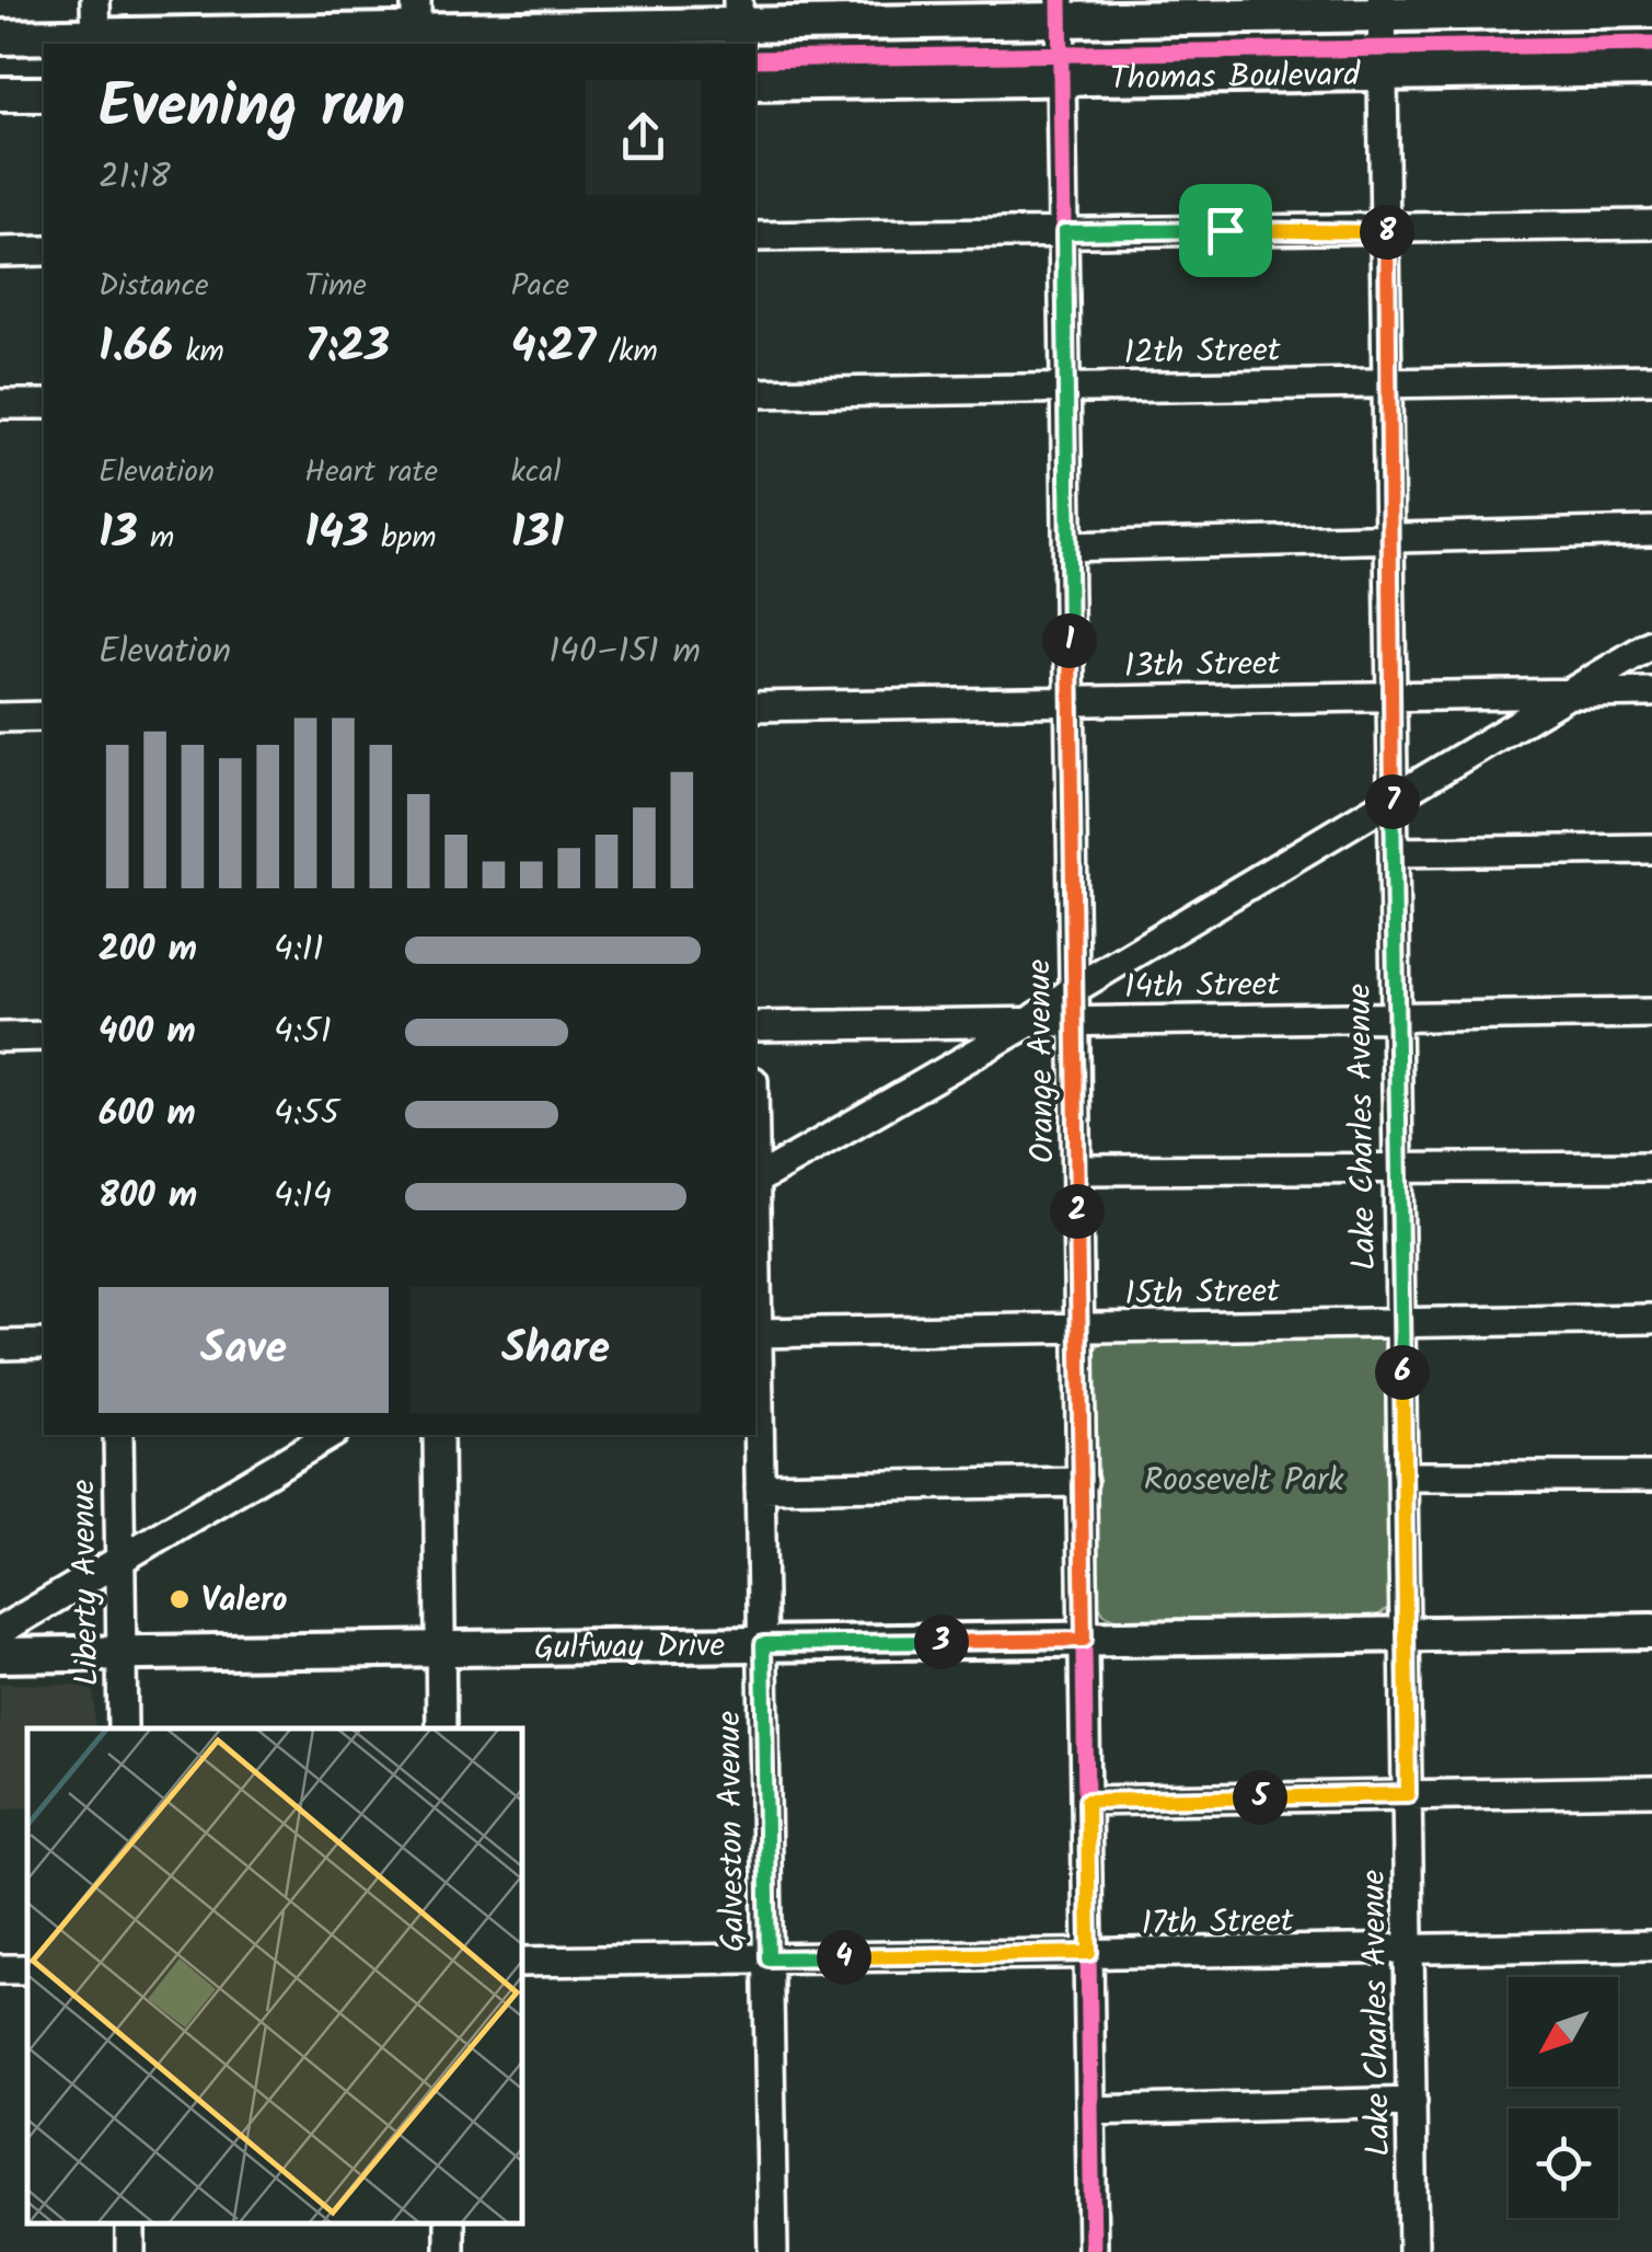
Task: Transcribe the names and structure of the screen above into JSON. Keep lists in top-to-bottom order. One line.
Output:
{"streets":{"main road":["Thomas Boulevard","Gulfway Drive"],"street":["12th Street","13th Street","14th Street","Orange Avenue","Lake Charles Avenue","15th Street","Liberty Avenue","Galveston Avenue","17th Street"]},"crossings":[["Thomas Boulevard","Orange Avenue"],["Thomas Boulevard","Lake Charles Avenue"],["12th Street","Orange Avenue"],["12th Street","Lake Charles Avenue"],["13th Street","Orange Avenue"],["13th Street","Lake Charles Avenue"],["14th Street","Orange Avenue"],["14th Street","Lake Charles Avenue"],["Orange Avenue","15th Street"],["Orange Avenue","Gulfway Drive"],["Orange Avenue","17th Street"],["Lake Charles Avenue","15th Street"],["Lake Charles Avenue","Gulfway Drive"],["Lake Charles Avenue","17th Street"],["15th Street","Galveston Avenue"],["Liberty Avenue","Gulfway Drive"],["Gulfway Drive","Galveston Avenue"],["Galveston Avenue","17th Street"]],"parks":["Roosevelt Park"],"places":["Valero"],"north":"bottom left","page":{"heading":["Evening run","21:18"],"pins":["8","1","7","2","6","3","5","4"],"stats":[["Distance","1.66 km"],["Time","7:23"],["Pace","4:27 /km"],["Elevation","13 m"],["Heart rate","143 bpm"],["kcal","131"]],"chart":["Elevation","140–151 m"],"list":[{"name":"200 m","note":"4:11"},{"name":"400 m","note":"4:51"},{"name":"600 m","note":"4:55"},{"name":"800 m","note":"4:14"}],"buttons":["Save","Share"]}}
